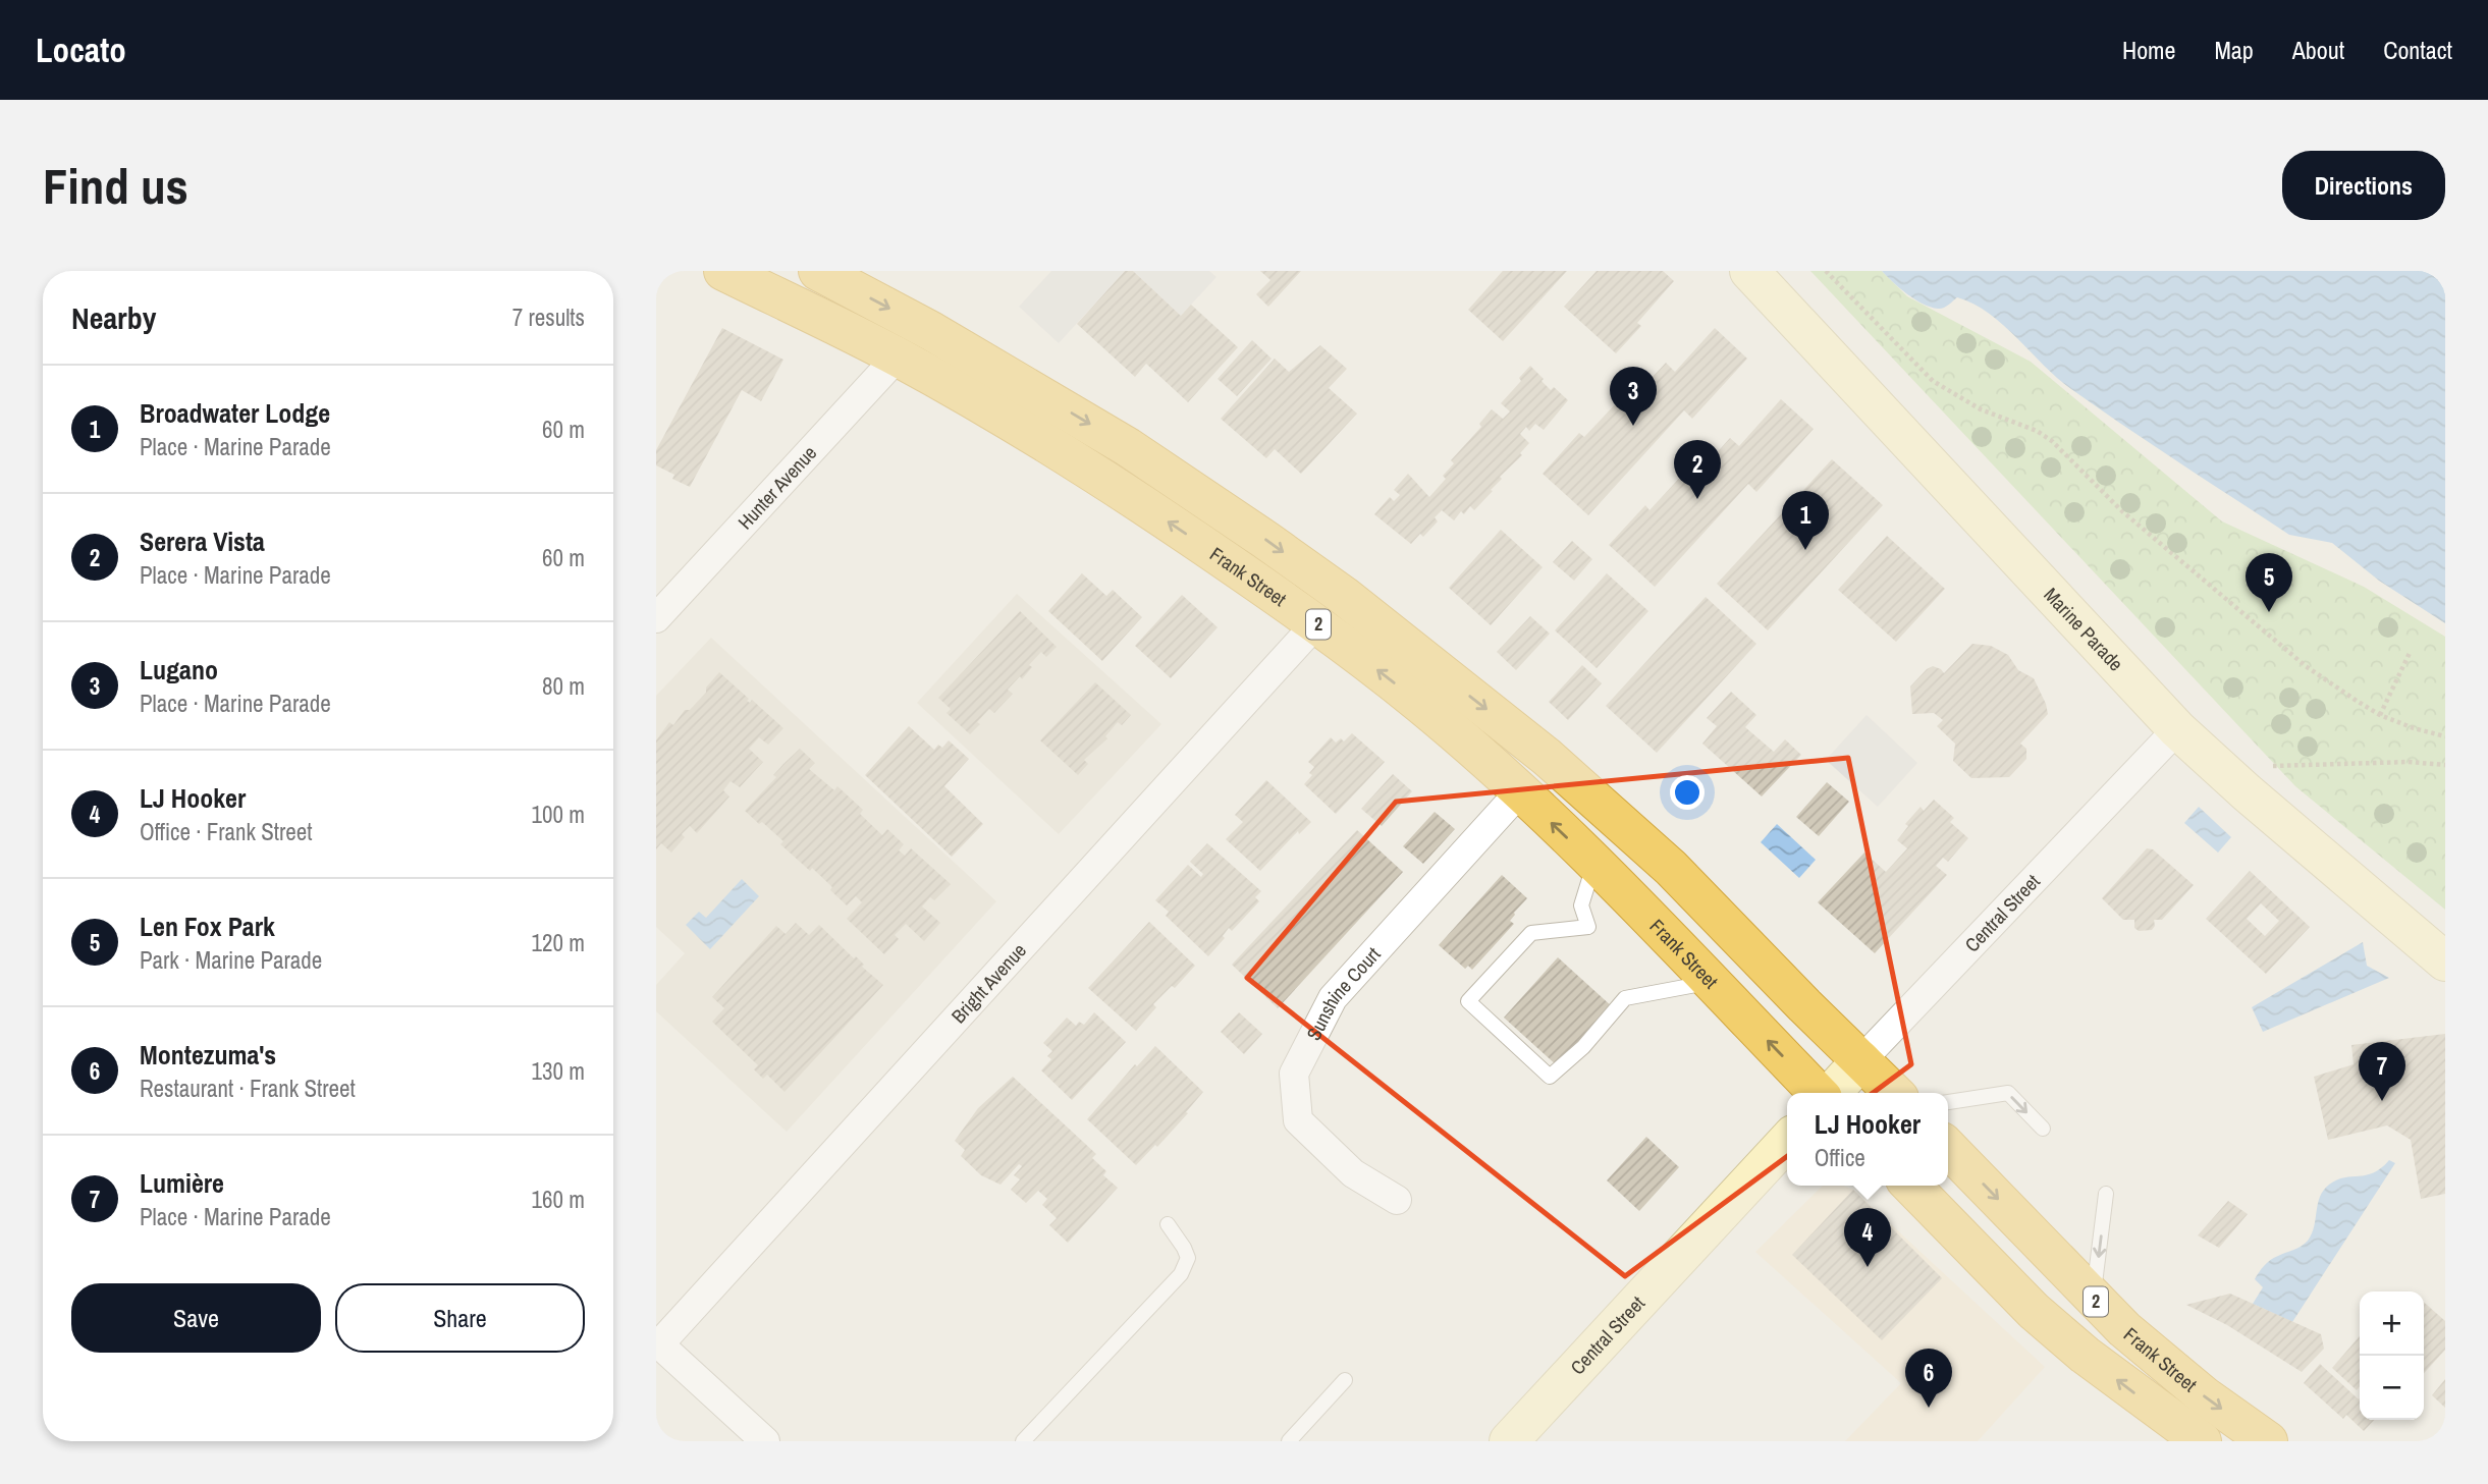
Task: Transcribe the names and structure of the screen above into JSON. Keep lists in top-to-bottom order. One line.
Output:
{"streets":{"highway":["Frank Street","2"],"street":["Hunter Avenue","Marine Parade","Central Street","Bright Avenue","Sunshine Court"]},"crossings":[["Hunter Avenue","Frank Street"],["Frank Street","Central Street"],["Frank Street","Bright Avenue"],["Frank Street","Sunshine Court"],["Marine Parade","Central Street"]],"page":{"header":"Locato","nav":["Home","Map","About","Contact"],"buttons":["Directions",["Save","Share"]],"title":"Find us","heading":["Nearby","7 results"],"list":[{"mark":"1","name":"Broadwater Lodge","note":"Place · Marine Parade","value":"60 m"},{"mark":"2","name":"Serera Vista","note":"Place · Marine Parade","value":"60 m"},{"mark":"3","name":"Lugano","note":"Place · Marine Parade","value":"80 m"},{"mark":"4","name":"LJ Hooker","note":"Office · Frank Street","value":"100 m"},{"mark":"5","name":"Len Fox Park","note":"Park · Marine Parade","value":"120 m"},{"mark":"6","name":"Montezuma's","note":"Restaurant · Frank Street","value":"130 m"},{"mark":"7","name":"Lumière","note":"Place · Marine Parade","value":"160 m"}],"pins":["3","2","1","5","7","4","6"],"popup":["LJ Hooker","Office"],"map_buttons":["+","−"]}}
